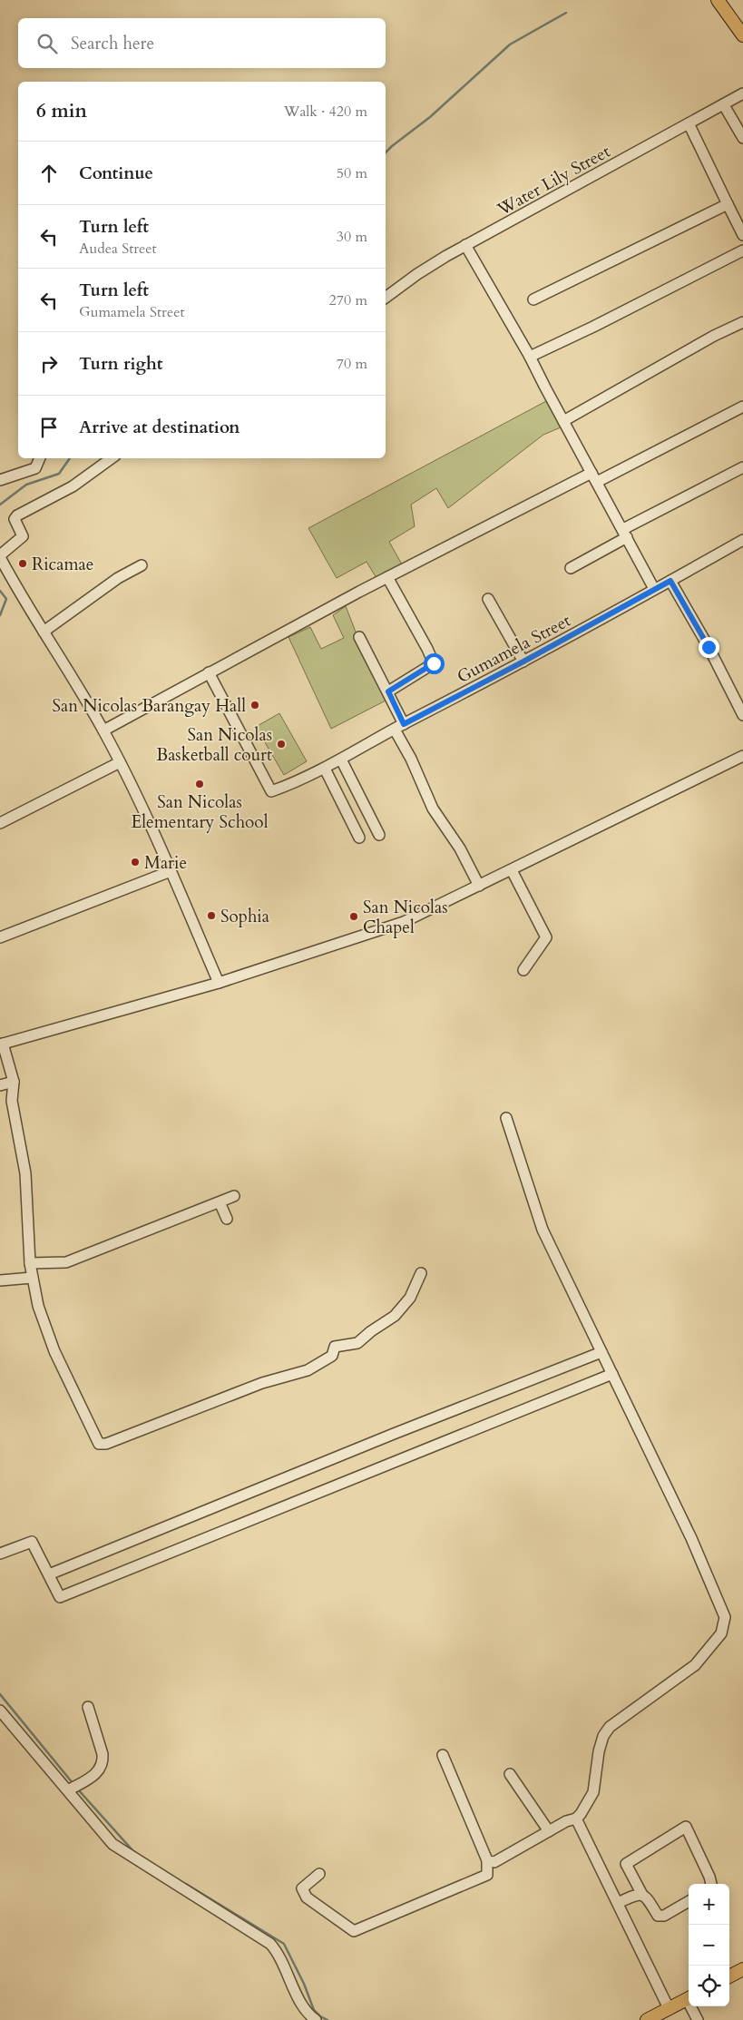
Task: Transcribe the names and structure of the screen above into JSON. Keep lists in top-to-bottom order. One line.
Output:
{"streets":{"street":["Water Lily Street","Gumamela Street"]},"places":["Ricamae","San Nicolas Barangay Hall","San Nicolas Basketball court","San Nicolas Elementary School","Marie","Sophia","San Nicolas Chapel"],"page":{"search":"Search here","heading":["6 min","Walk · 420 m"],"list":[["Continue","50 m"],["Turn left","Audea Street","30 m"],["Turn left","Gumamela Street","270 m"],["Turn right","70 m"],"Arrive at destination"],"map_buttons":["+","−"]}}
